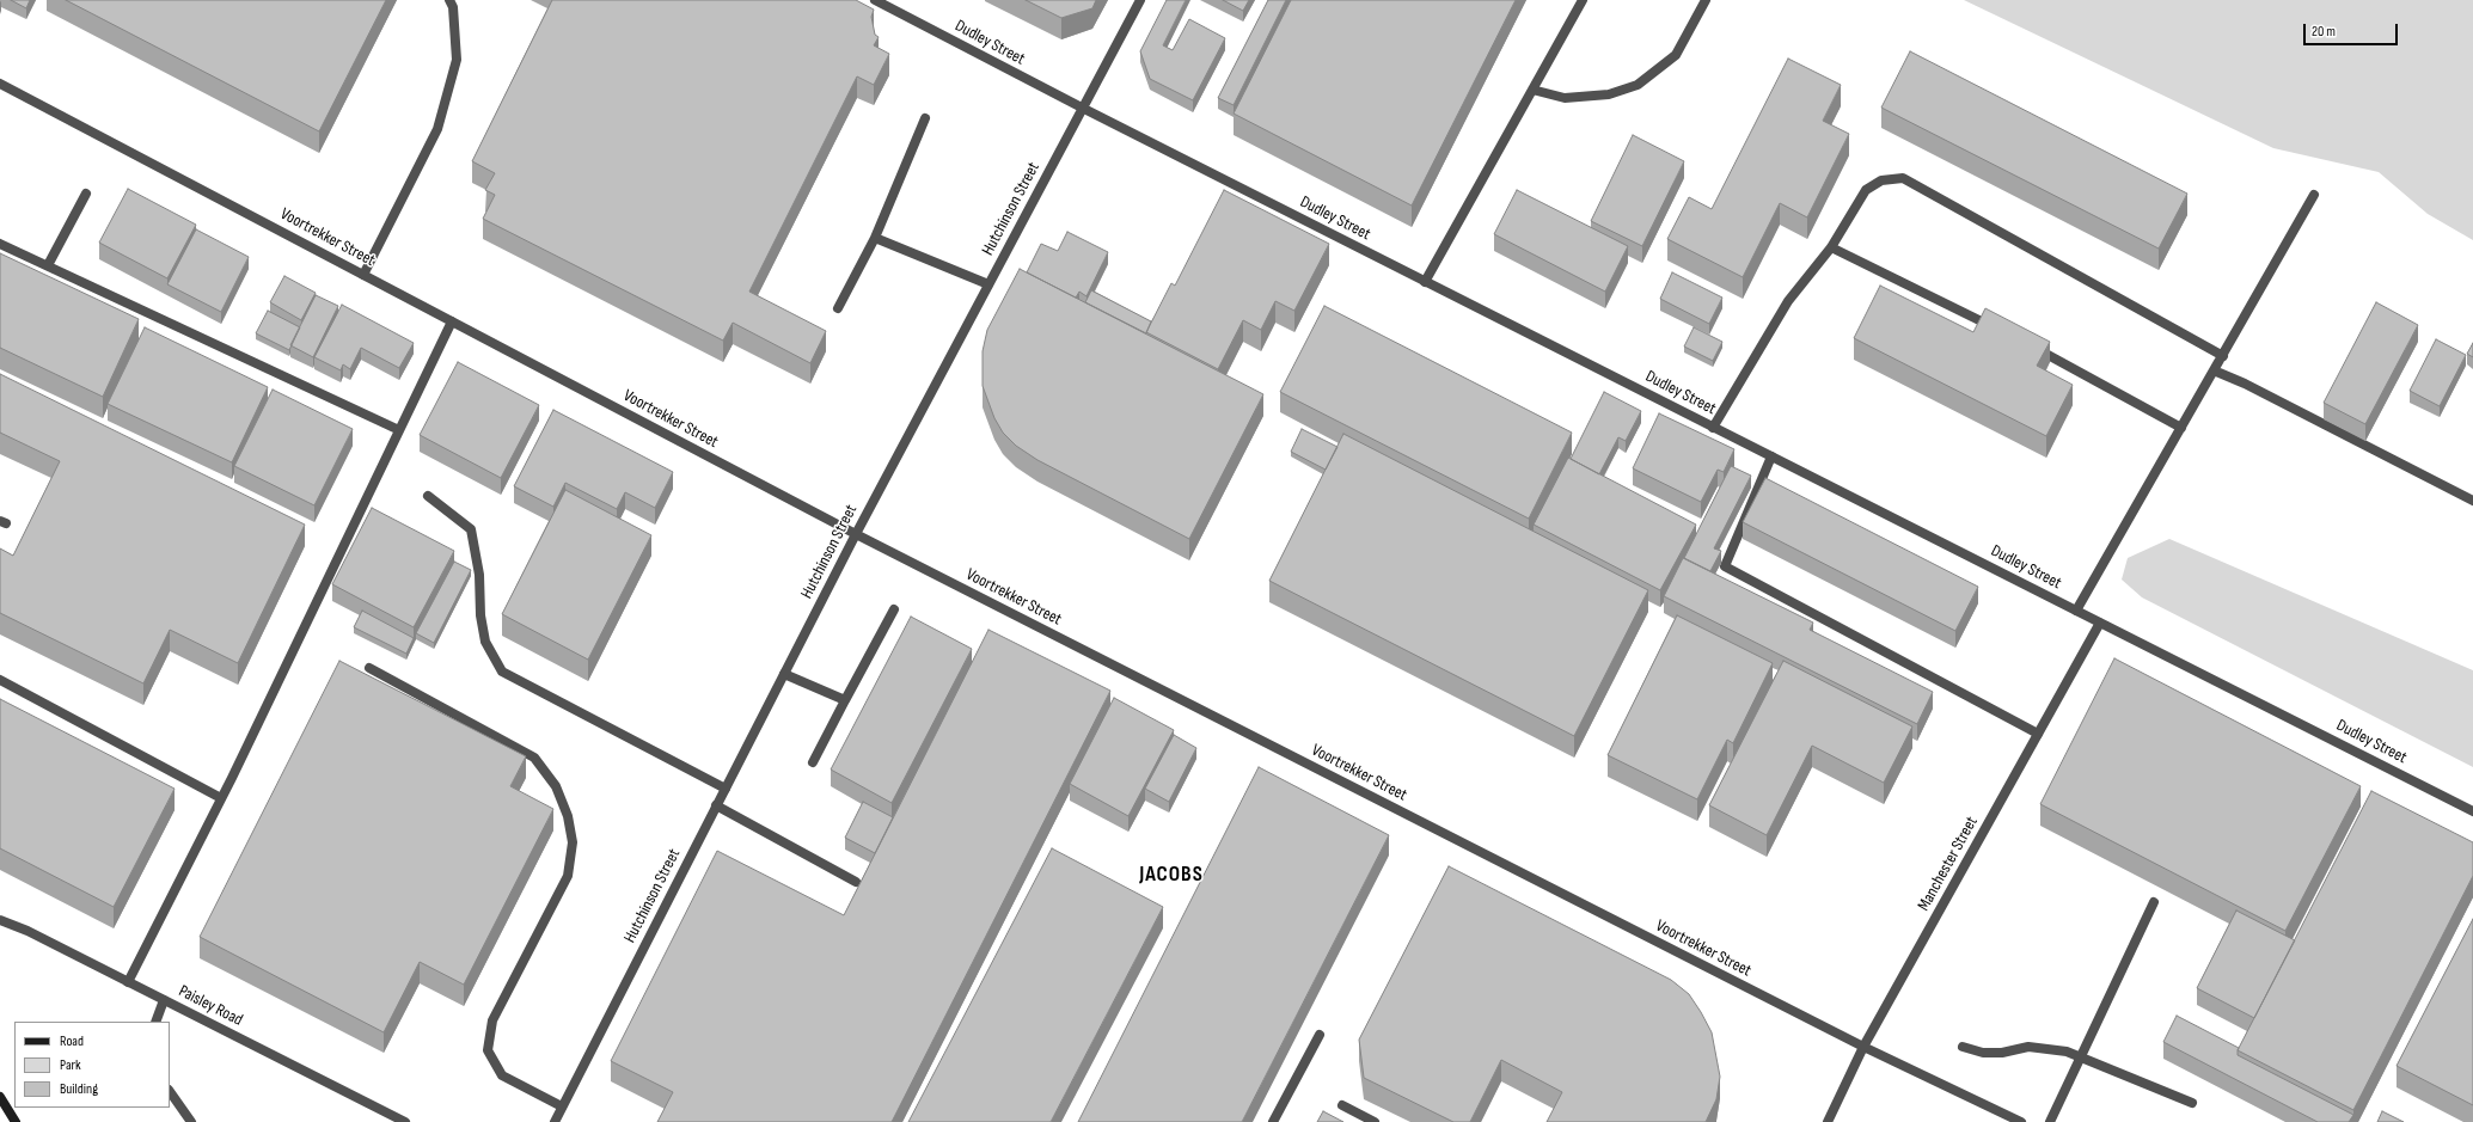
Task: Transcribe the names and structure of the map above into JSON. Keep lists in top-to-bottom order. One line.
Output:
{"streets":{"street":["Dudley Street","Hutchinson Street","Voortrekker Street","Manchester Street","Paisley Road"]},"crossings":[["Dudley Street","Hutchinson Street"],["Dudley Street","Manchester Street"],["Hutchinson Street","Voortrekker Street"],["Voortrekker Street","Manchester Street"]],"districts":["JACOBS"],"legend":["Road","Park","Building"],"scale_bar":"20 m"}
